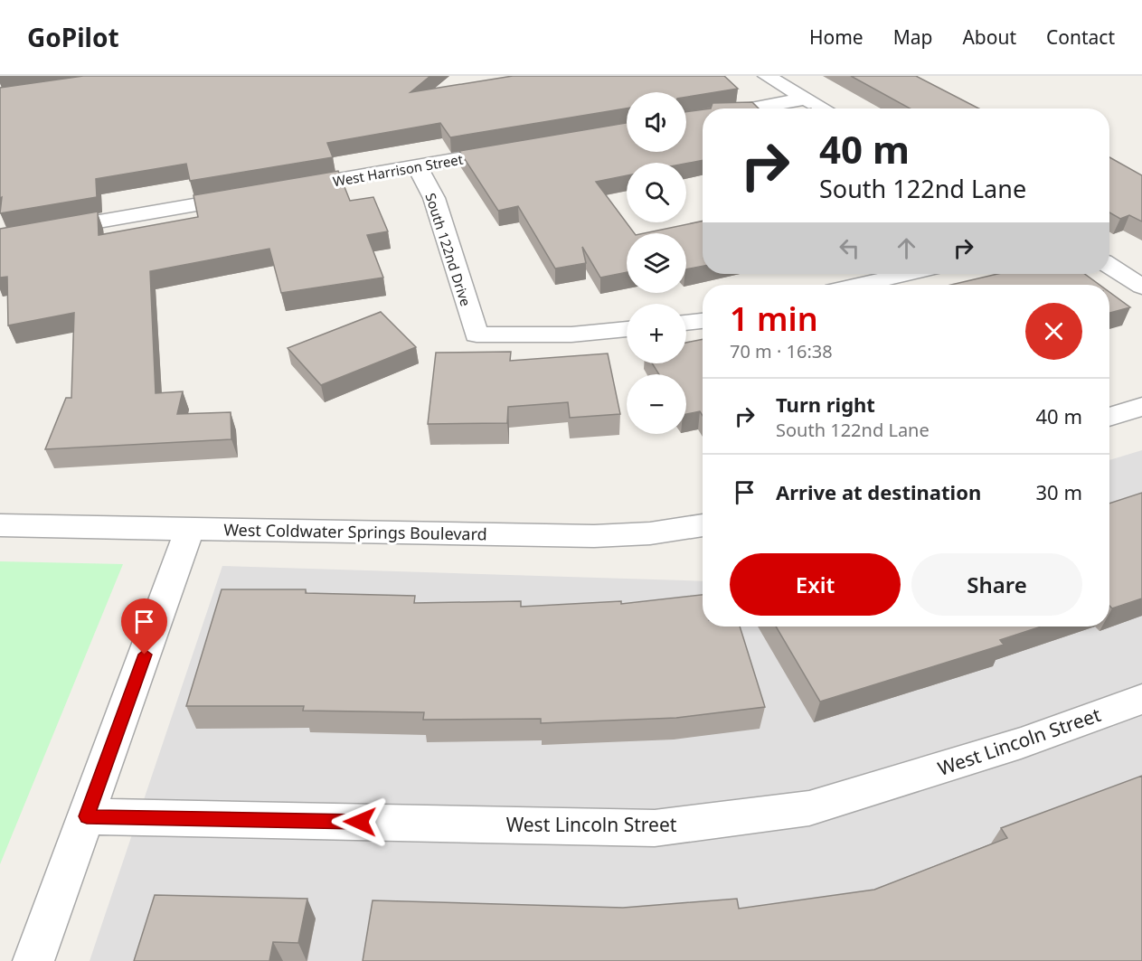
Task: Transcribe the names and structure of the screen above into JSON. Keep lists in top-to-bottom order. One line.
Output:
{"streets":{"street":["West Harrison Street","South 122nd Drive","West Coldwater Springs Boulevard","West Lincoln Street"]},"crossings":[["West Harrison Street","South 122nd Drive"]],"page":{"header":"GoPilot","nav":["Home","Map","About","Contact"],"map_buttons":["+","−"],"turn":["40 m","South 122nd Lane"],"heading":["1 min","70 m · 16:38"],"list":[{"name":"Turn right","note":"South 122nd Lane","value":"40 m"},{"name":"Arrive at destination","value":"30 m"}],"buttons":["Exit","Share"]}}
